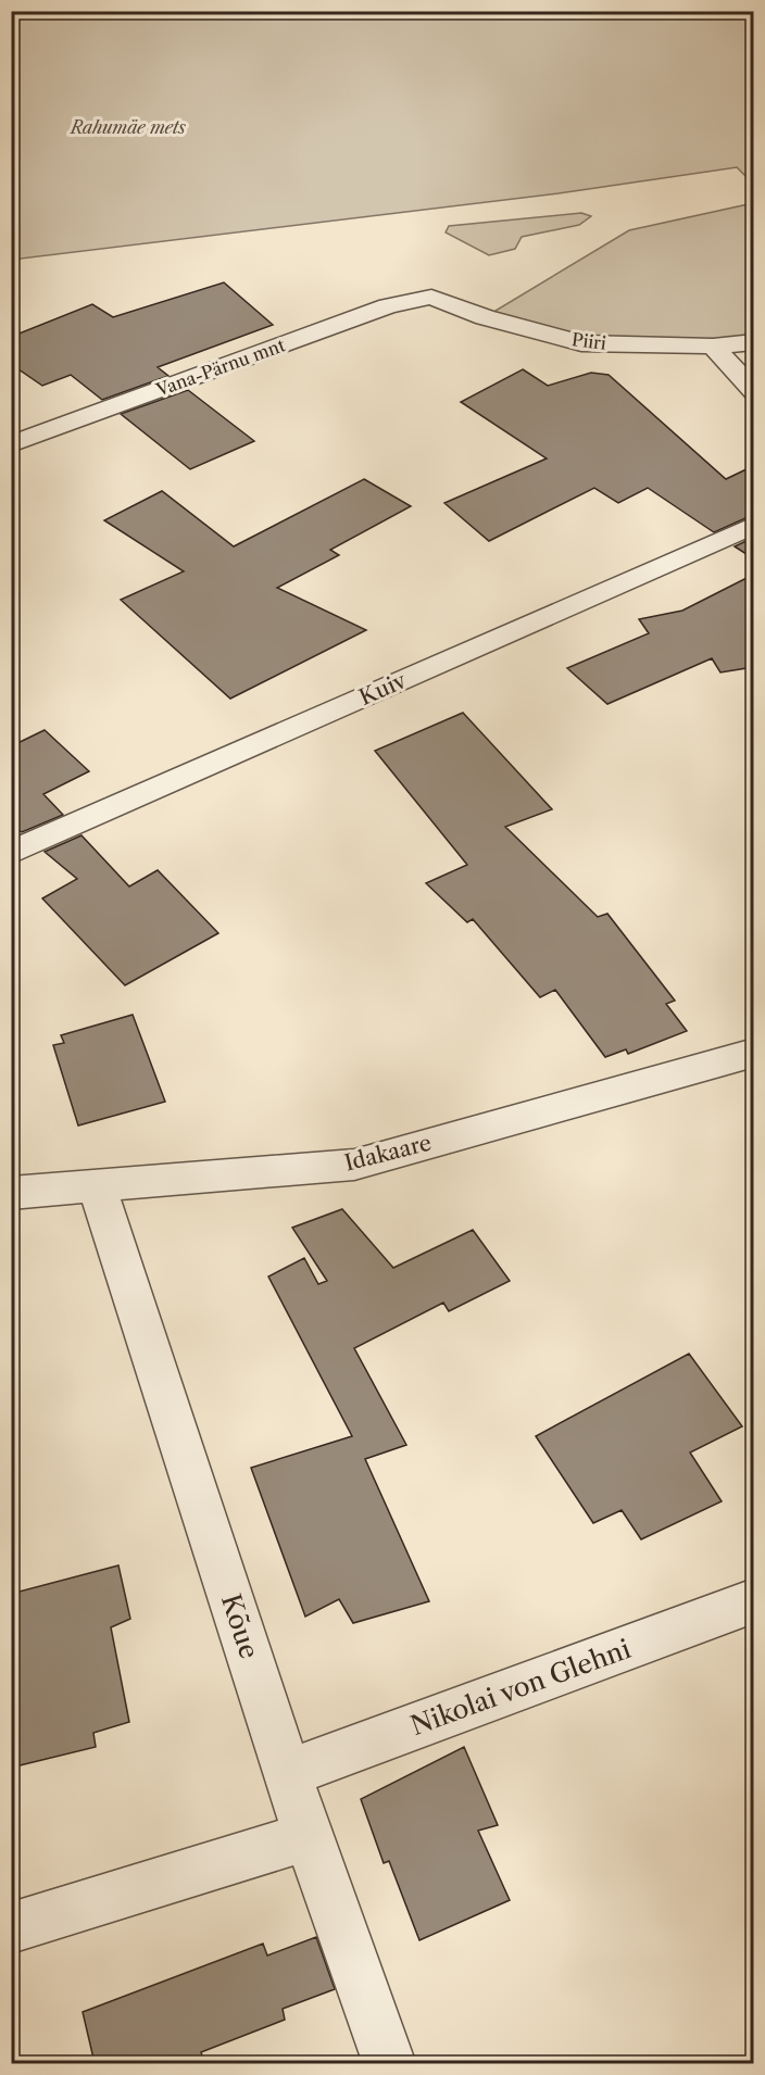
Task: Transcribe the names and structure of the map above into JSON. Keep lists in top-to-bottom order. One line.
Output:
{"streets":{"street":["Piiri","Vana-Pärnu mnt","Kuiv","Idakaare","Kõue","Nikolai von Glehni"]},"crossings":[["Piiri","Vana-Pärnu mnt"],["Idakaare","Kõue"],["Kõue","Nikolai von Glehni"]],"parks":["Rahumäe mets"]}
